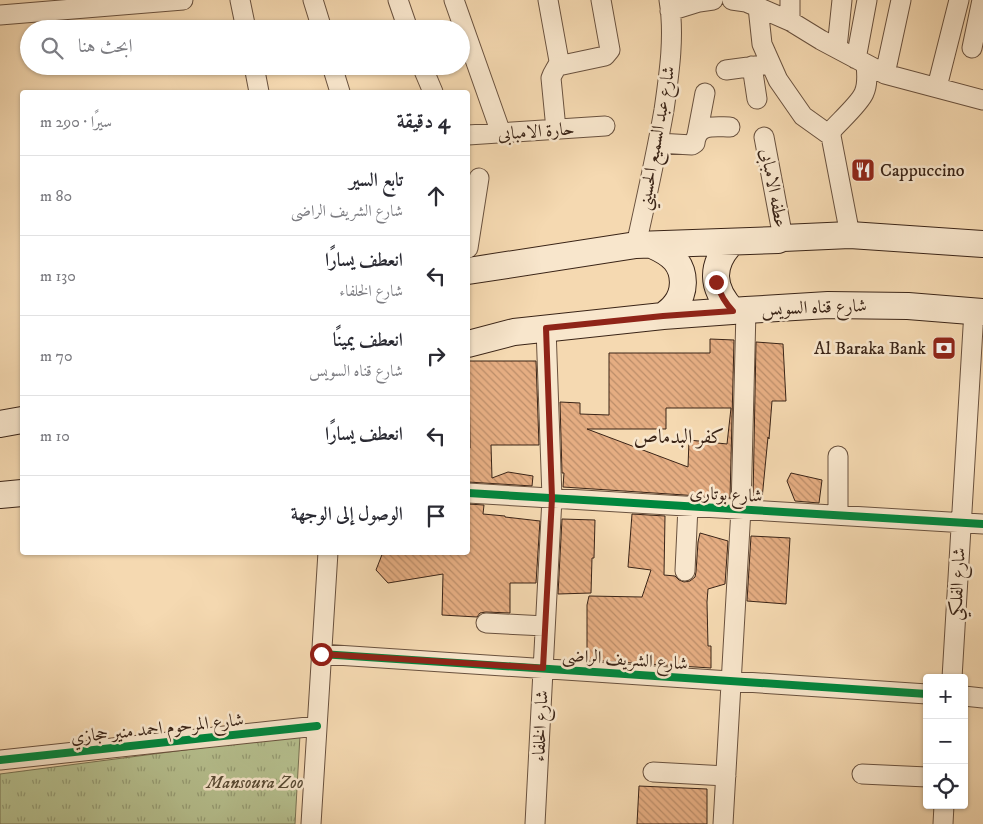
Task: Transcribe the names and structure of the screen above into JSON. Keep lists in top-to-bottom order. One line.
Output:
{"streets":{"main road":["شارع قناه السويس"],"street":["حارة الامبابى","شارع عبد السميع الحسيني","عطفه الامبابى","شارع بوتارى","شارع الفلكي","شارع الشريف الراضى","شارع الخلفاء","شارع المرحوم احمد منير حجازي"]},"crossings":[["شارع قناه السويس","شارع الفلكي"],["شارع قناه السويس","شارع الخلفاء"],["شارع بوتارى","شارع الفلكي"],["شارع بوتارى","شارع الخلفاء"],["شارع الشريف الراضى","شارع الخلفاء"]],"districts":["كفر البدماص"],"parks":["Mansoura Zoo"],"places":{"restaurant":["Cappuccino"],"bank":["Al Baraka Bank"]},"page":{"search":"ابحث هنا","heading":["4 دقيقة","سيرًا · 290 m"],"list":[["تابع السير","شارع الشريف الراضى","80 m"],["انعطف يسارًا","شارع الخلفاء","130 m"],["انعطف يمينًا","شارع قناه السويس","70 m"],["انعطف يسارًا","10 m"],"الوصول إلى الوجهة"],"map_buttons":["+","−"]}}
